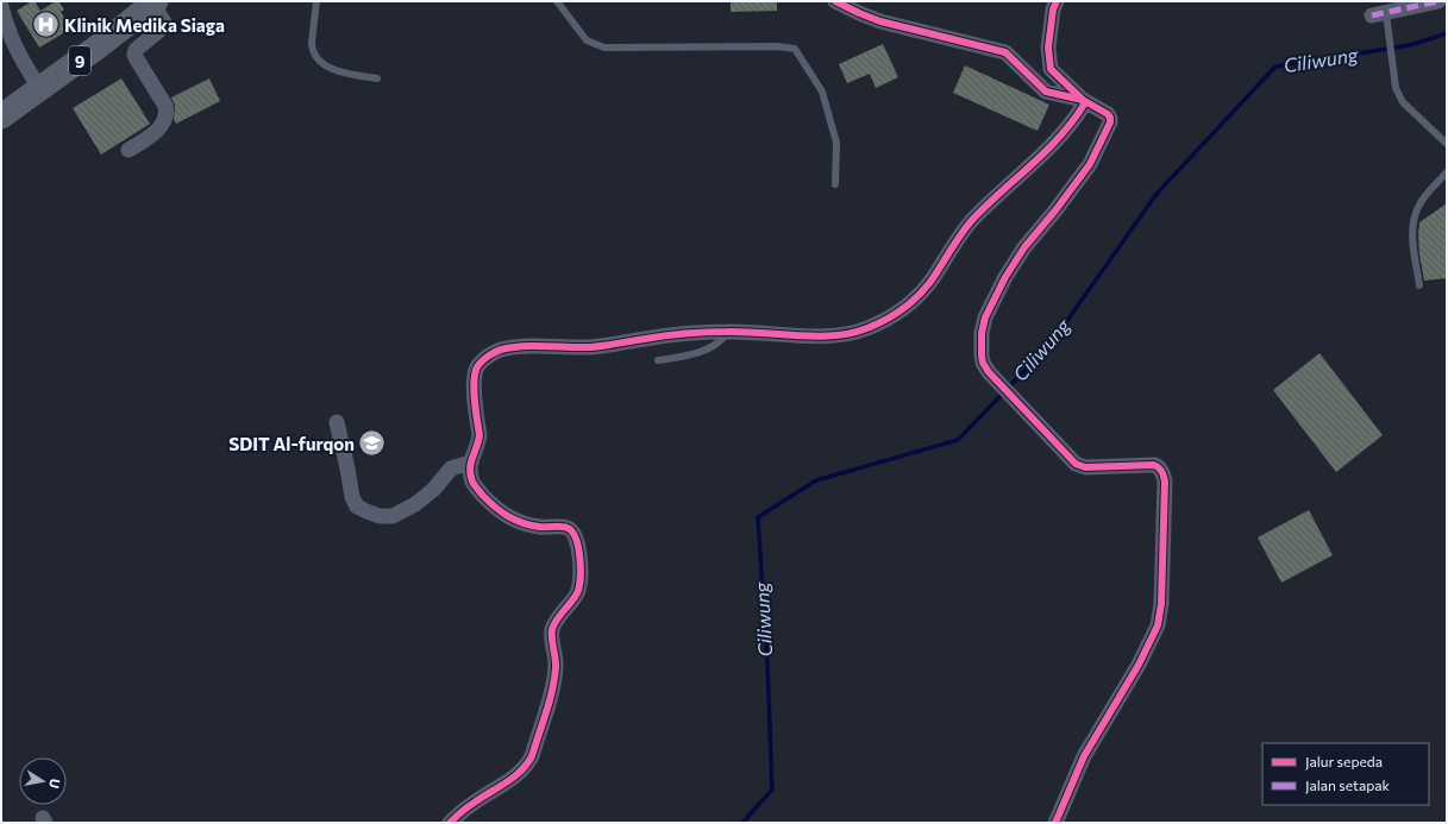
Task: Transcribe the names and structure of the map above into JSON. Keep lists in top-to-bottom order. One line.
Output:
{"streets":{"highway":["9"]},"water":["Ciliwung"],"places":{"hospital":["Klinik Medika Siaga"],"school or university":["SDIT Al-furqon"]},"legend":["Jalur sepeda","Jalan setapak"],"north":"right"}
